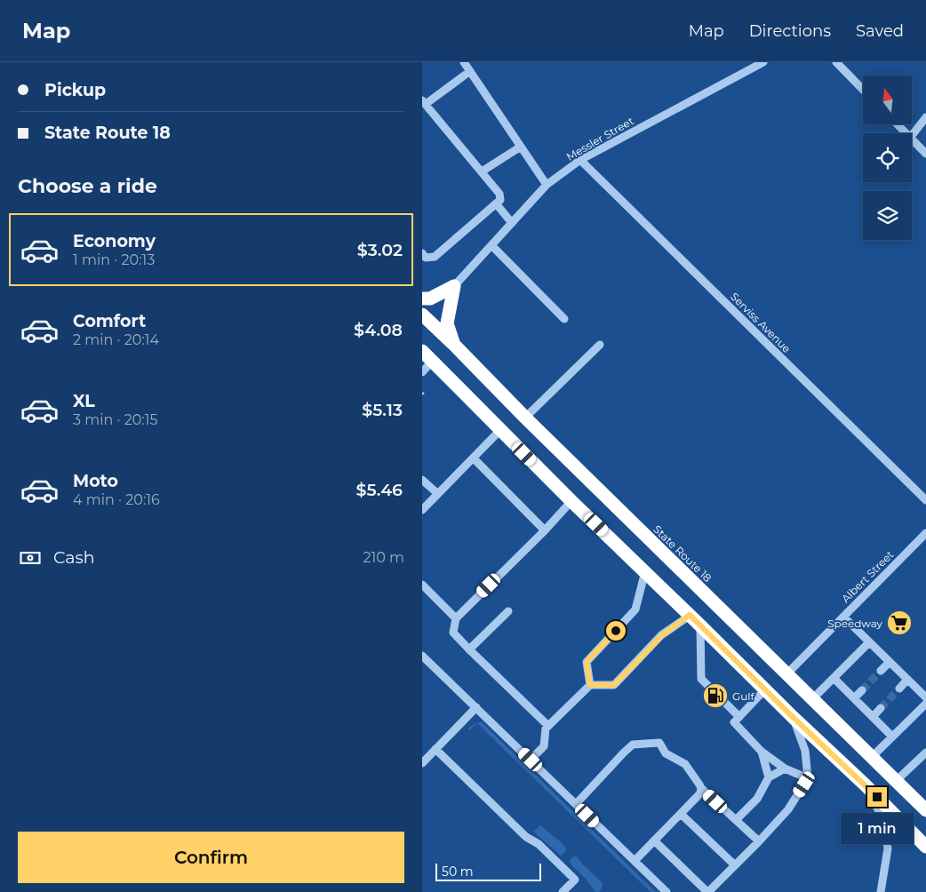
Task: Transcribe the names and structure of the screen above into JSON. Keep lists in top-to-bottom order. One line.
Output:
{"streets":{"highway":["State Route 18"],"street":["Messler Street","Serviss Avenue","Albert Street"]},"crossings":[["Messler Street","Serviss Avenue"],["State Route 18","Albert Street"]],"places":{"supermarket":["Speedway"],"fuel station":["Gulf"]},"scale_bar":"50 m","north":"top","page":{"header":"Map","nav":["Map","Directions","Saved"],"banner":["Pickup","State Route 18"],"heading":"Choose a ride","list":[{"name":"Economy","note":"1 min · 20:13","value":"$3.02"},{"name":"Comfort","note":"2 min · 20:14","value":"$4.08"},{"name":"XL","note":"3 min · 20:15","value":"$5.13"},{"name":"Moto","note":"4 min · 20:16","value":"$5.46"}],"pay":["Cash","210 m"],"bubble":"1 min","buttons":"Confirm","scale":"50 m"}}
